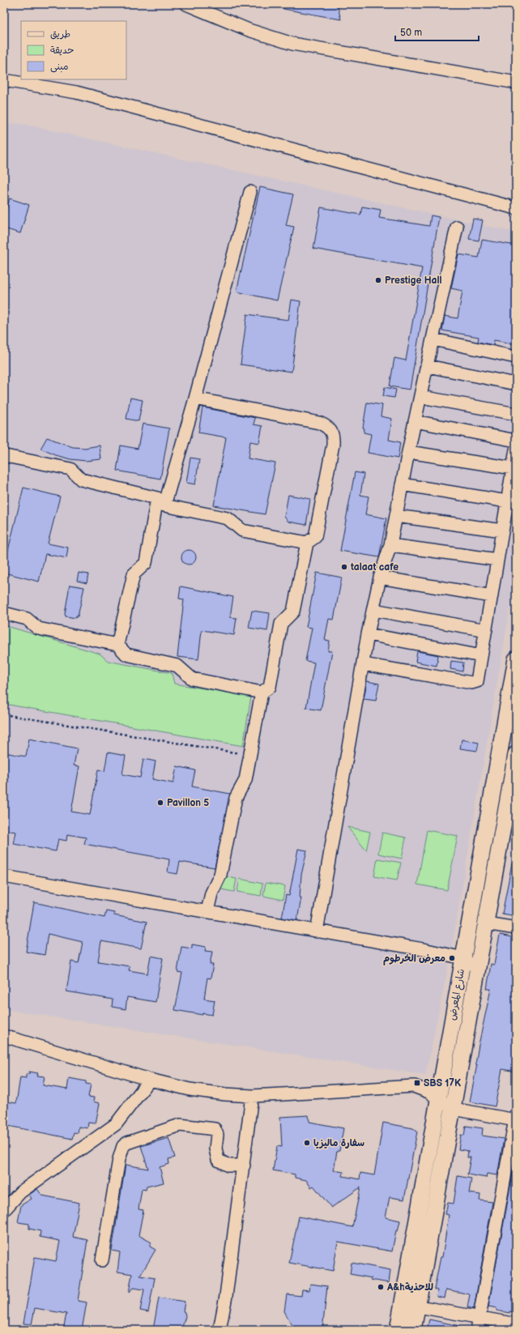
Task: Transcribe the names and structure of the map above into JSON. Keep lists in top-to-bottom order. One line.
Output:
{"streets":{"main road":["شارع المعرض"]},"places":{"other":["Prestige Hall","talaat cafe","Pavillon 5","معرض الخرطوم","سفارة ماليزيا","A&hللاحذية"],"transit":["SBS 17K"]},"legend":["طريق","حديقة","مبنى"],"scale_bar":"50 m"}
